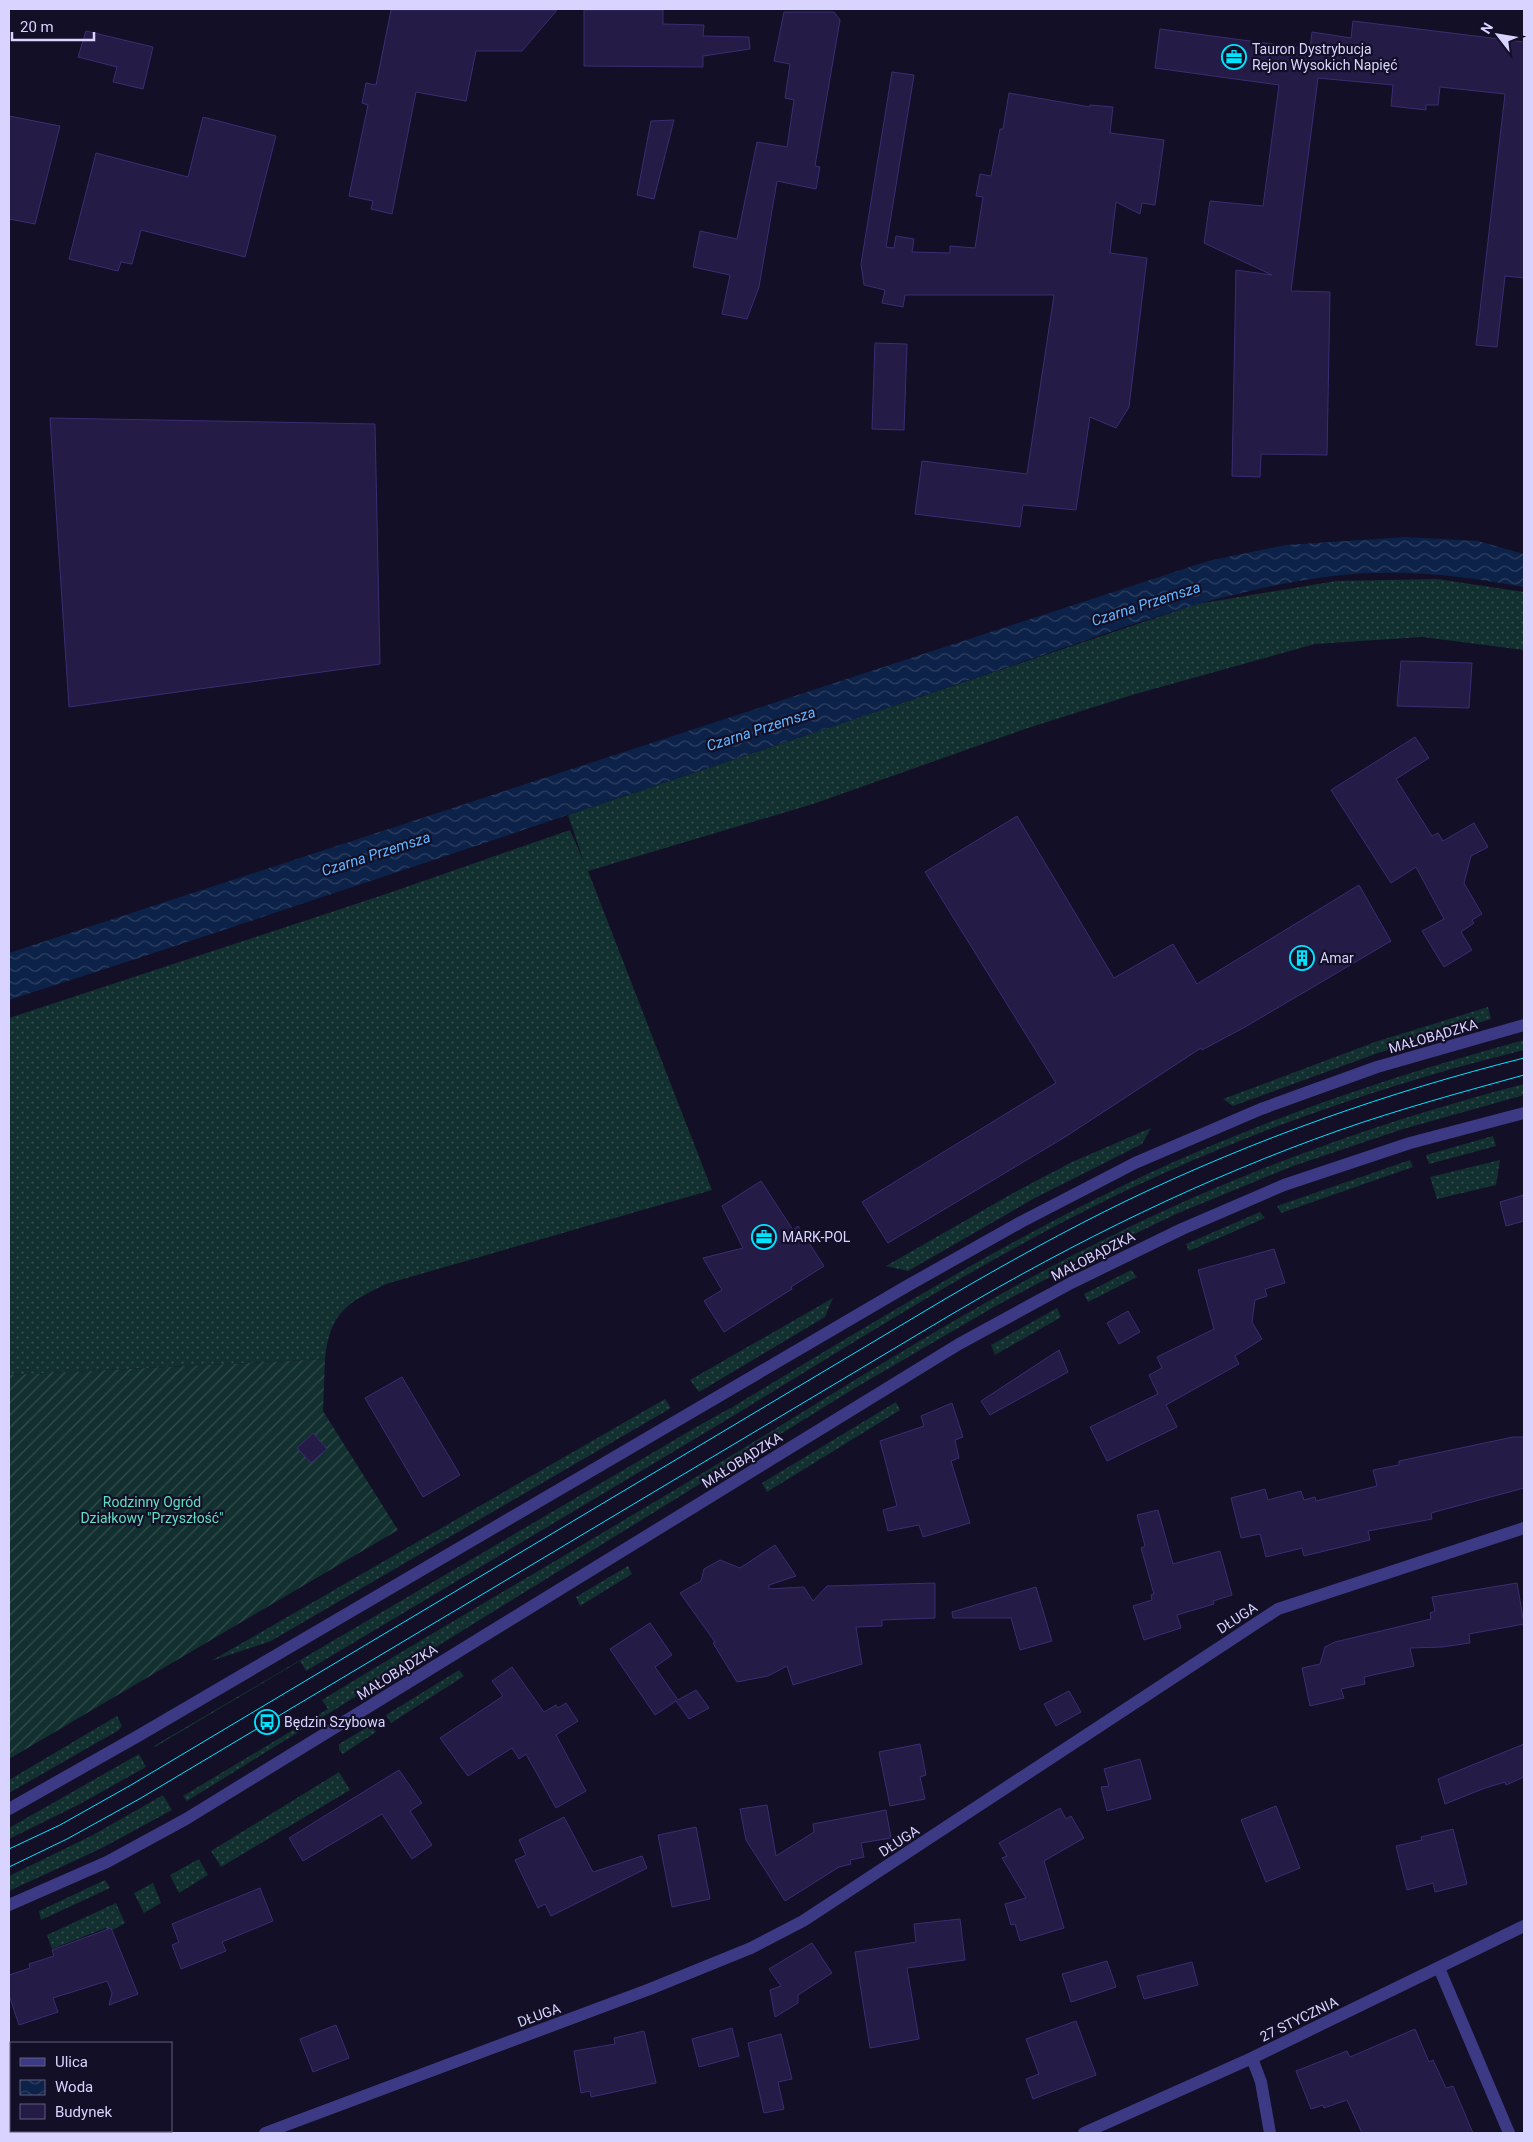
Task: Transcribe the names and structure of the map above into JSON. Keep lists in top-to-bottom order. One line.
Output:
{"streets":{"street":["MAŁOBĄDZKA","DŁUGA","27 STYCZNIA"]},"water":["Czarna Przemsza"],"parks":["Rodzinny Ogród Działkowy \"Przyszłość\""],"places":{"office":["Tauron Dystrybucja Rejon Wysokich Napięć","MARK-POL"],"building":["Amar"],"bus stop":["Będzin Szybowa"]},"legend":["Ulica","Woda","Budynek"],"scale_bar":"20 m","north":"top left"}
